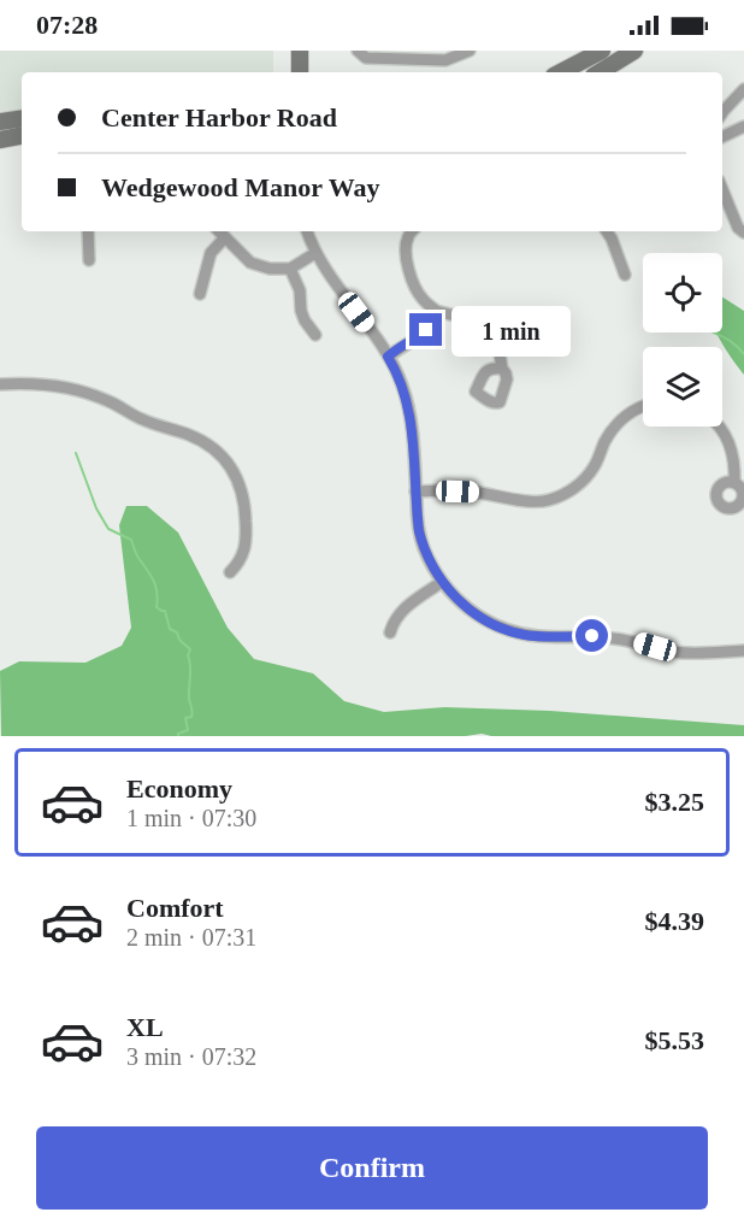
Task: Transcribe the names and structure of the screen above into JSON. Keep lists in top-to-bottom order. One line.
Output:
{"page":{"status":"07:28","banner":["Center Harbor Road","Wedgewood Manor Way"],"bubble":"1 min","list":[{"name":"Economy","note":"1 min · 07:30","value":"$3.25"},{"name":"Comfort","note":"2 min · 07:31","value":"$4.39"},{"name":"XL","note":"3 min · 07:32","value":"$5.53"}],"buttons":"Confirm"}}
